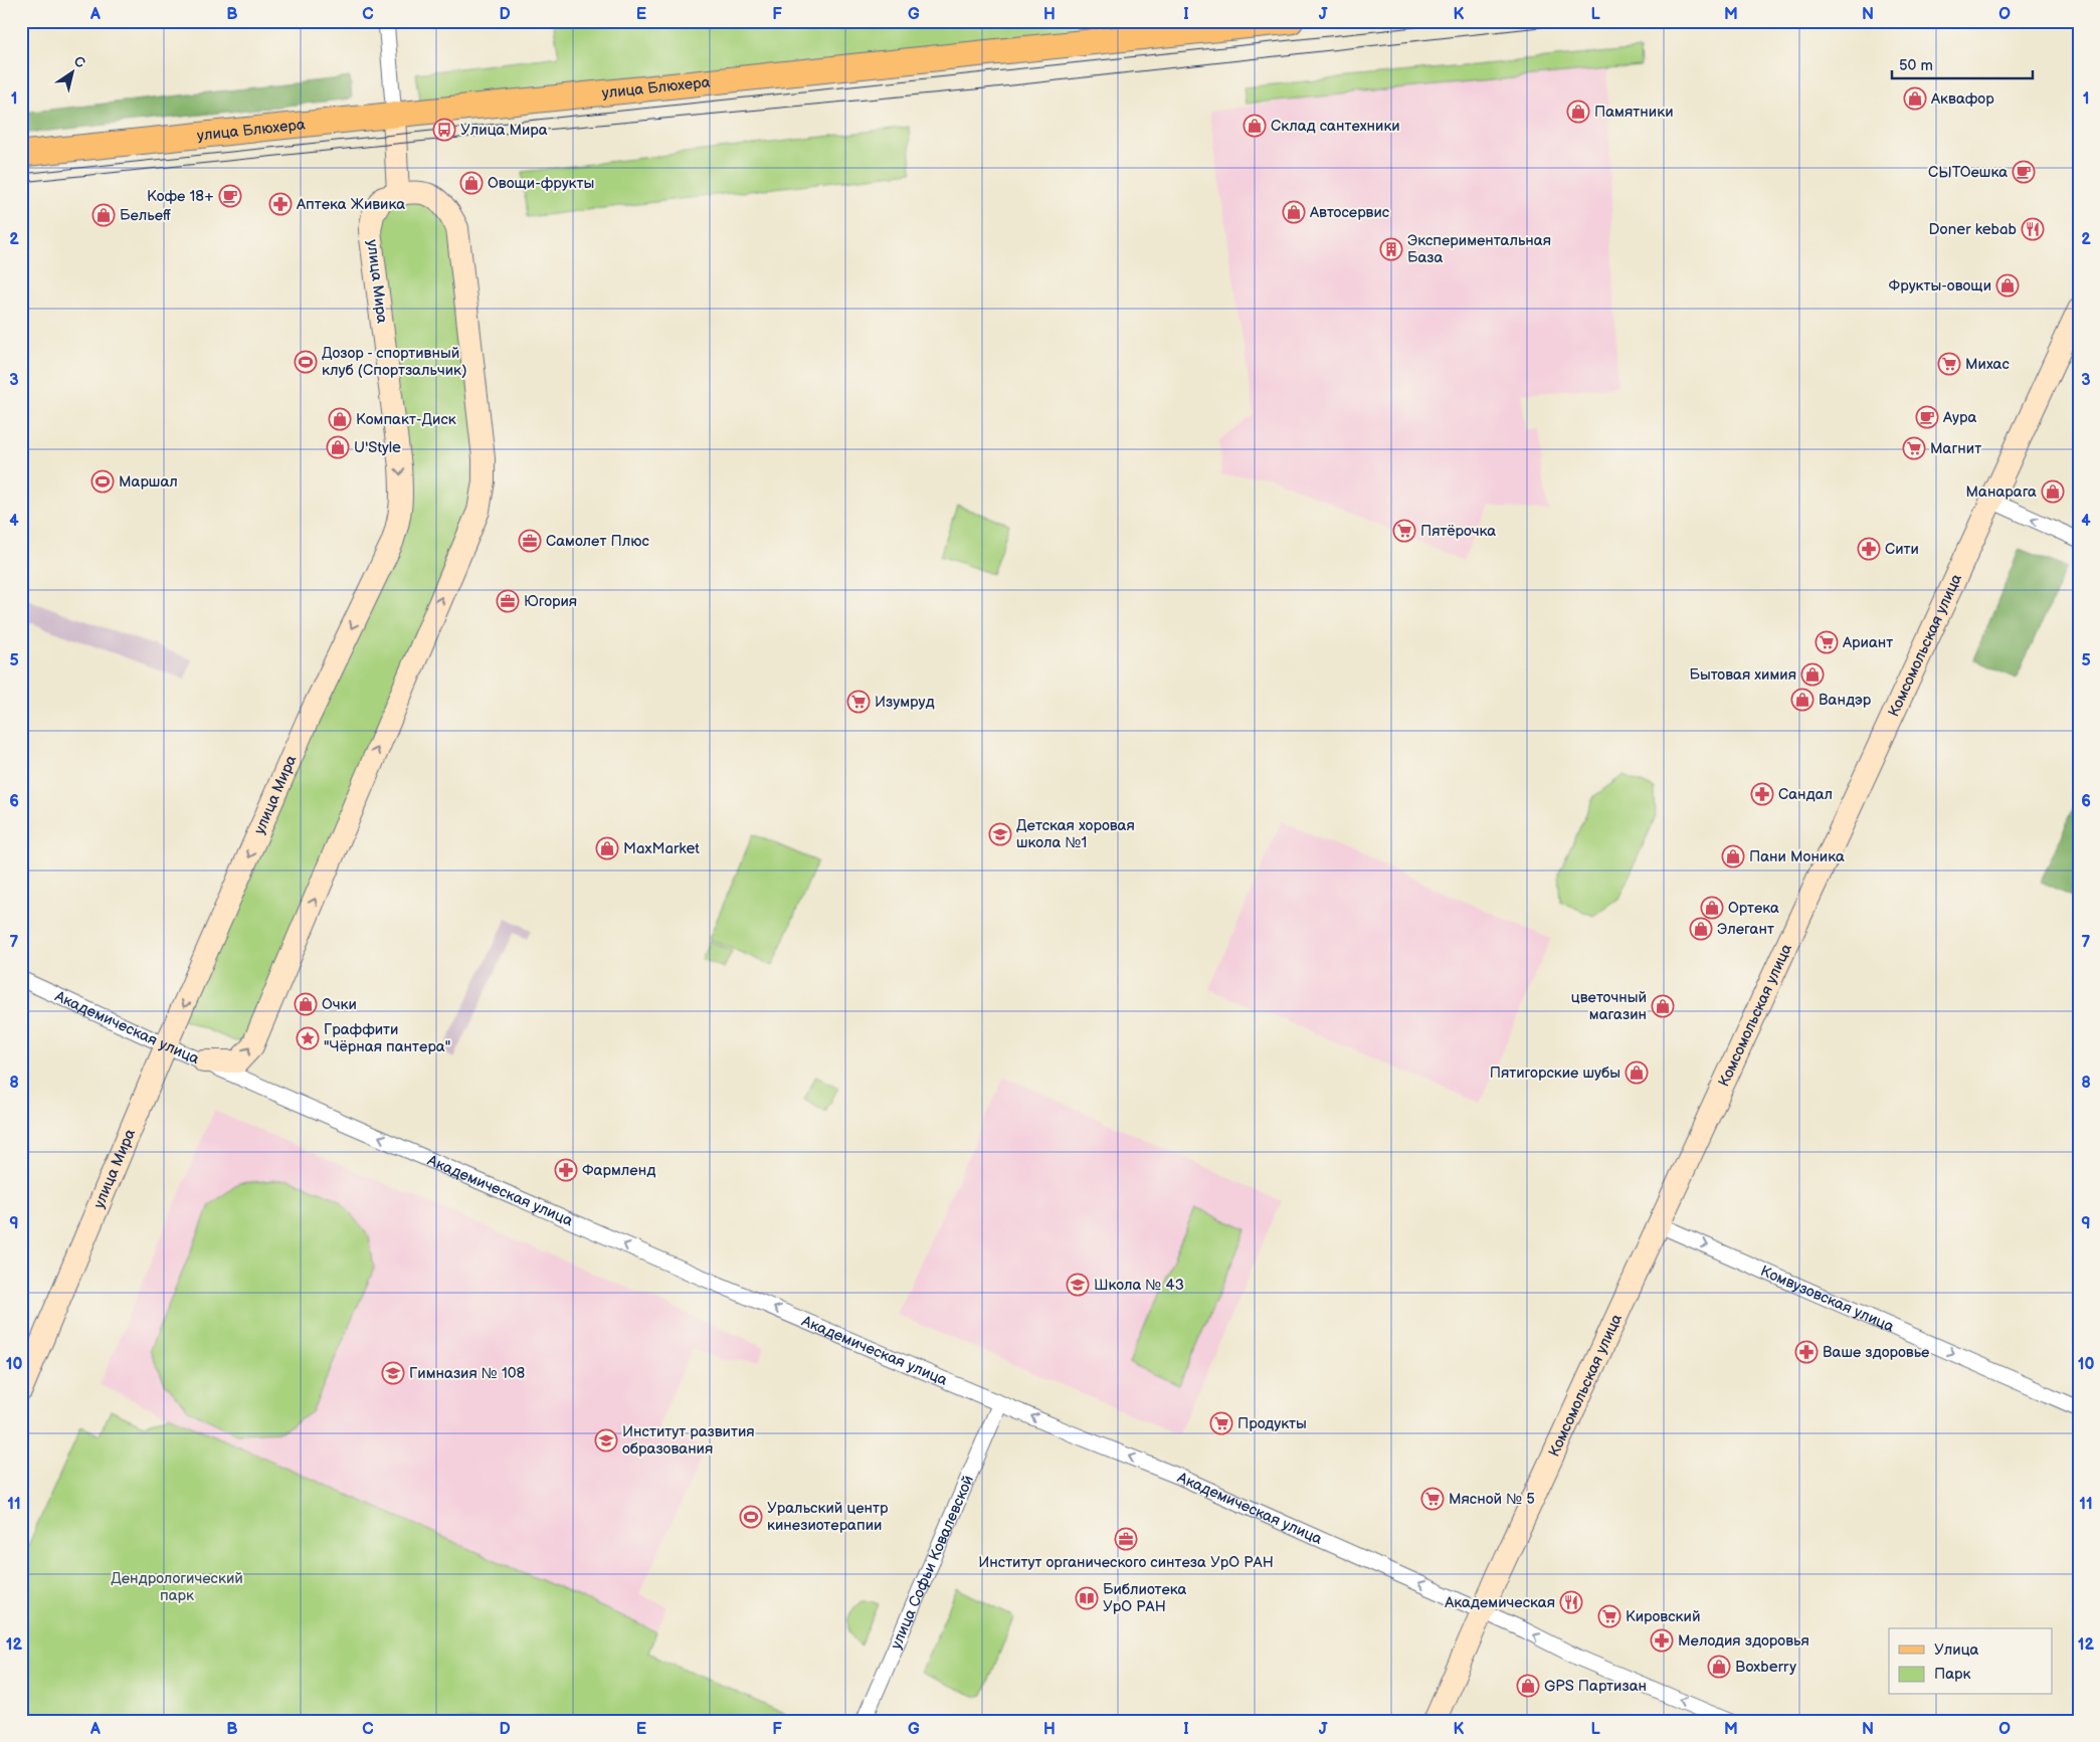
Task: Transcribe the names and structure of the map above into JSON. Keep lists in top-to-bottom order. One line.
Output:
{"streets":{"main road":["улица Блюхера"],"street":["улица Мира","Комсомольская улица","Академическая улица","Комвузовская улица","улица Софьи Ковалевской"]},"crossings":[["улица Мира","Академическая улица"],["Комсомольская улица","Академическая улица"],["Комсомольская улица","Комвузовская улица"],["Академическая улица","улица Софьи Ковалевской"]],"one_way":["улица Мира","Академическая улица","Комвузовская улица"],"parks":["Дендрологический парк"],"places":{"shop":["Аквафор","Памятники","Склад сантехники","Овощи-фрукты","Автосервис","Бельеff","Фрукты-овощи","Компакт-Диск","U'Style","Манарага","Бытовая химия","Вандэр","MaxMarket","Пани Моника","Ортека","Элегант","Очки","цветочный магазин","Пятигорские шубы","Boxberry","GPS Партизан"],"bus stop":["Улица Мира"],"cafe":["СЫТОешка","Кофе 18+","Аура"],"pharmacy":["Аптека Живика","Сити","Сандал","Фармленд","Ваше здоровье","Мелодия здоровья"],"restaurant":["Doner kebab","Академическая"],"building":["Экспериментальная База"],"sports":["Дозор - спортивный клуб (Спортзальчик)","Маршал","Уральский центр кинезиотерапии"],"supermarket":["Михас","Магнит","Пятёрочка","Ариант","Изумруд","Продукты","Мясной № 5","Кировский"],"office":["Самолет Плюс","Югория","Институт органического синтеза УрО РАН"],"school or university":["Детская хоровая школа №1","Школа № 43","Гимназия № 108","Институт развития образования"],"place":["Граффити \"Чёрная пантера\""],"library":["Библиотека УрО РАН"]},"legend":["Улица","Парк"],"scale_bar":"50 m","north":"top right","grid":{"columns":["A","B","C","D","E","F","G","H","I","J","K","L","M","N","O"],"rows":["1","2","3","4","5","6","7","8","9","10","11","12"]}}
